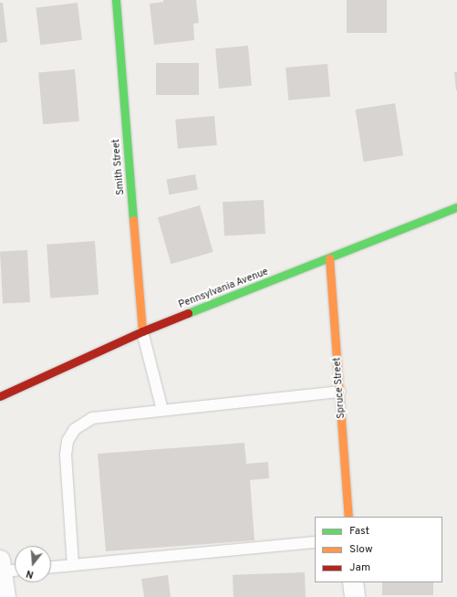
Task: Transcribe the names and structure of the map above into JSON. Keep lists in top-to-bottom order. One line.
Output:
{"streets":{"street":["Smith Street","Pennsylvania Avenue","Spruce Street"]},"crossings":[["Smith Street","Pennsylvania Avenue"],["Pennsylvania Avenue","Spruce Street"]],"legend":["Fast","Slow","Jam"],"north":"bottom"}
